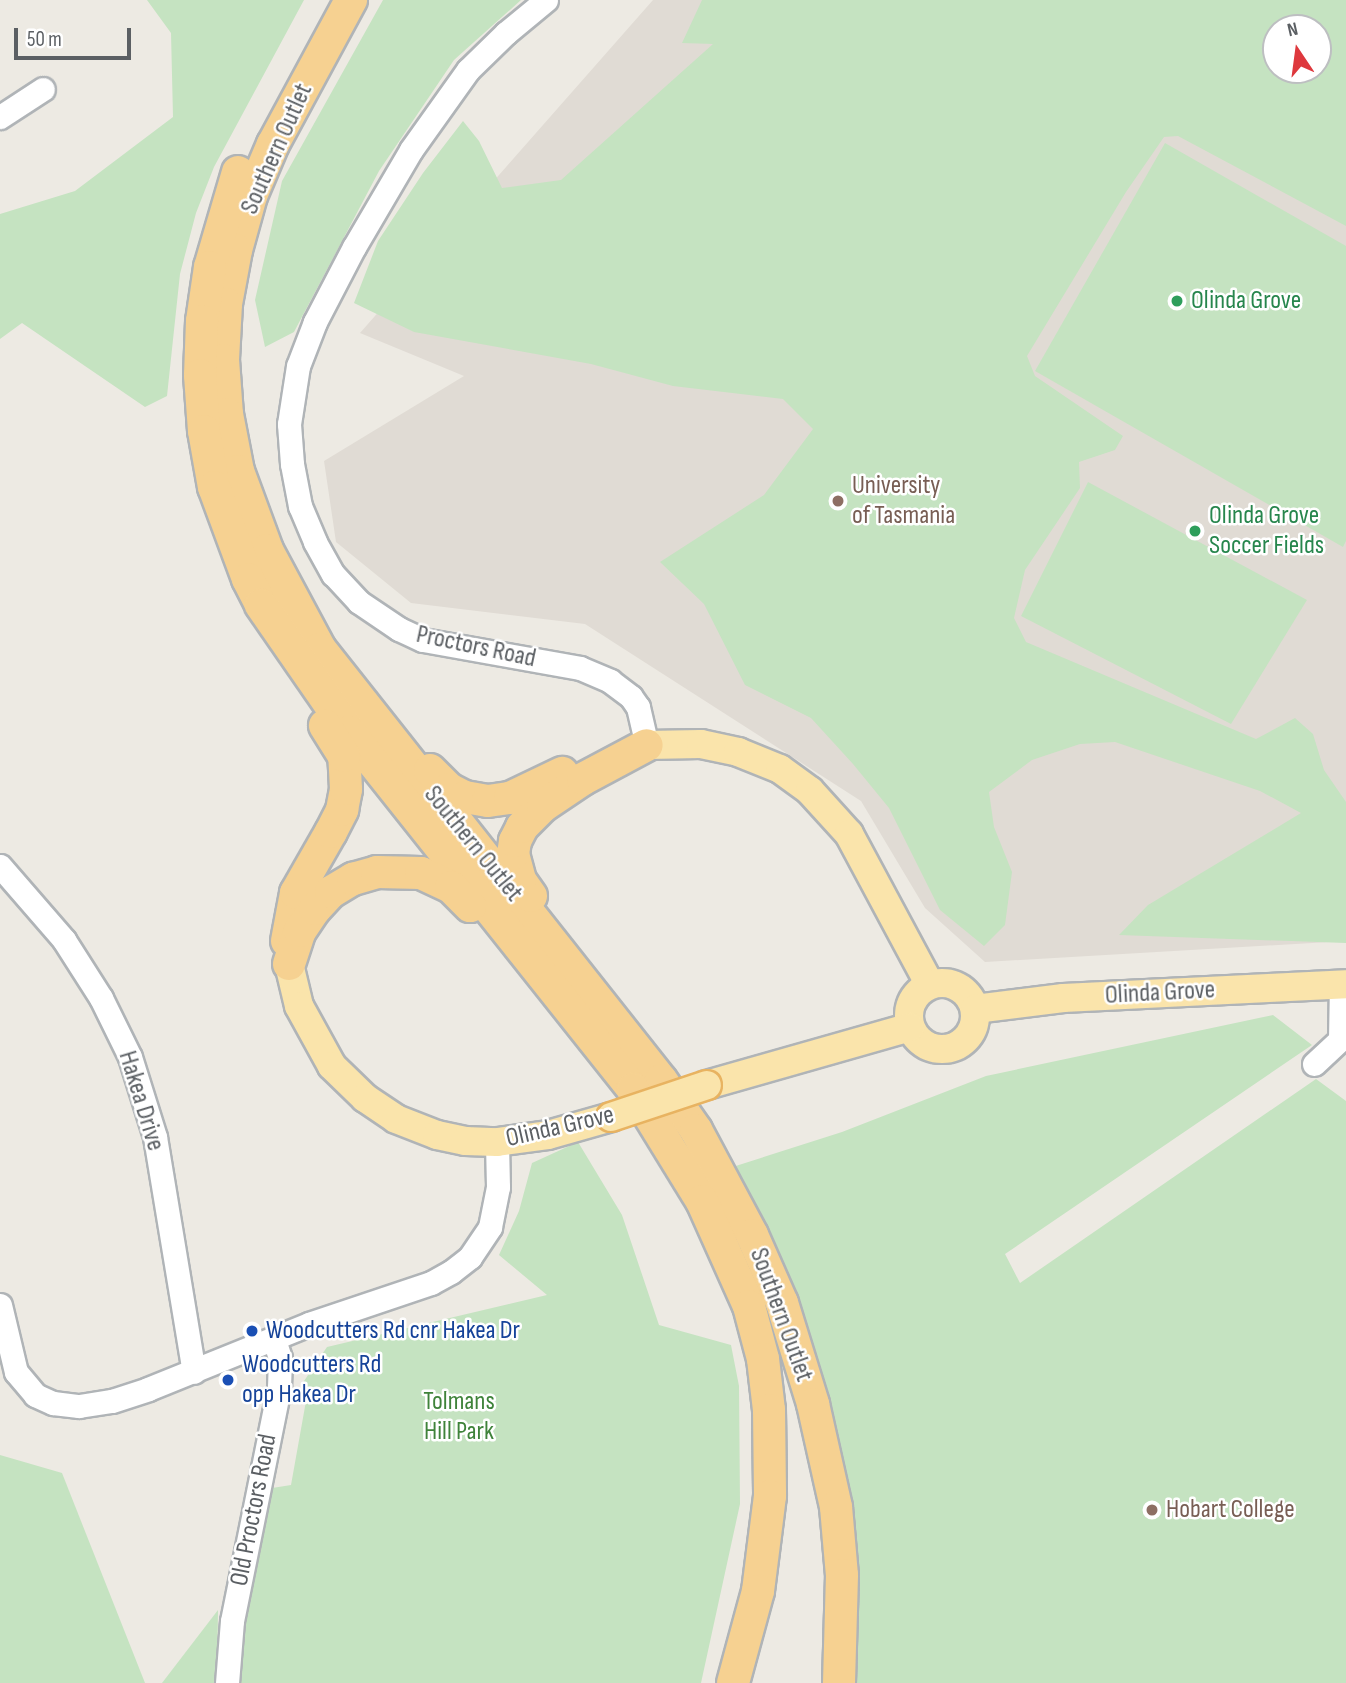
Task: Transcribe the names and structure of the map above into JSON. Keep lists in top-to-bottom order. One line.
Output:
{"streets":{"highway":["Southern Outlet"],"main road":["Olinda Grove"],"street":["Proctors Road","Hakea Drive","Old Proctors Road"]},"parks":["Tolmans Hill Park"],"places":["Olinda Grove","University of Tasmania","Olinda Grove Soccer Fields","Woodcutters Rd cnr Hakea Dr","Woodcutters Rd opp Hakea Dr","Hobart College"],"scale_bar":"50 m","north":"top"}
